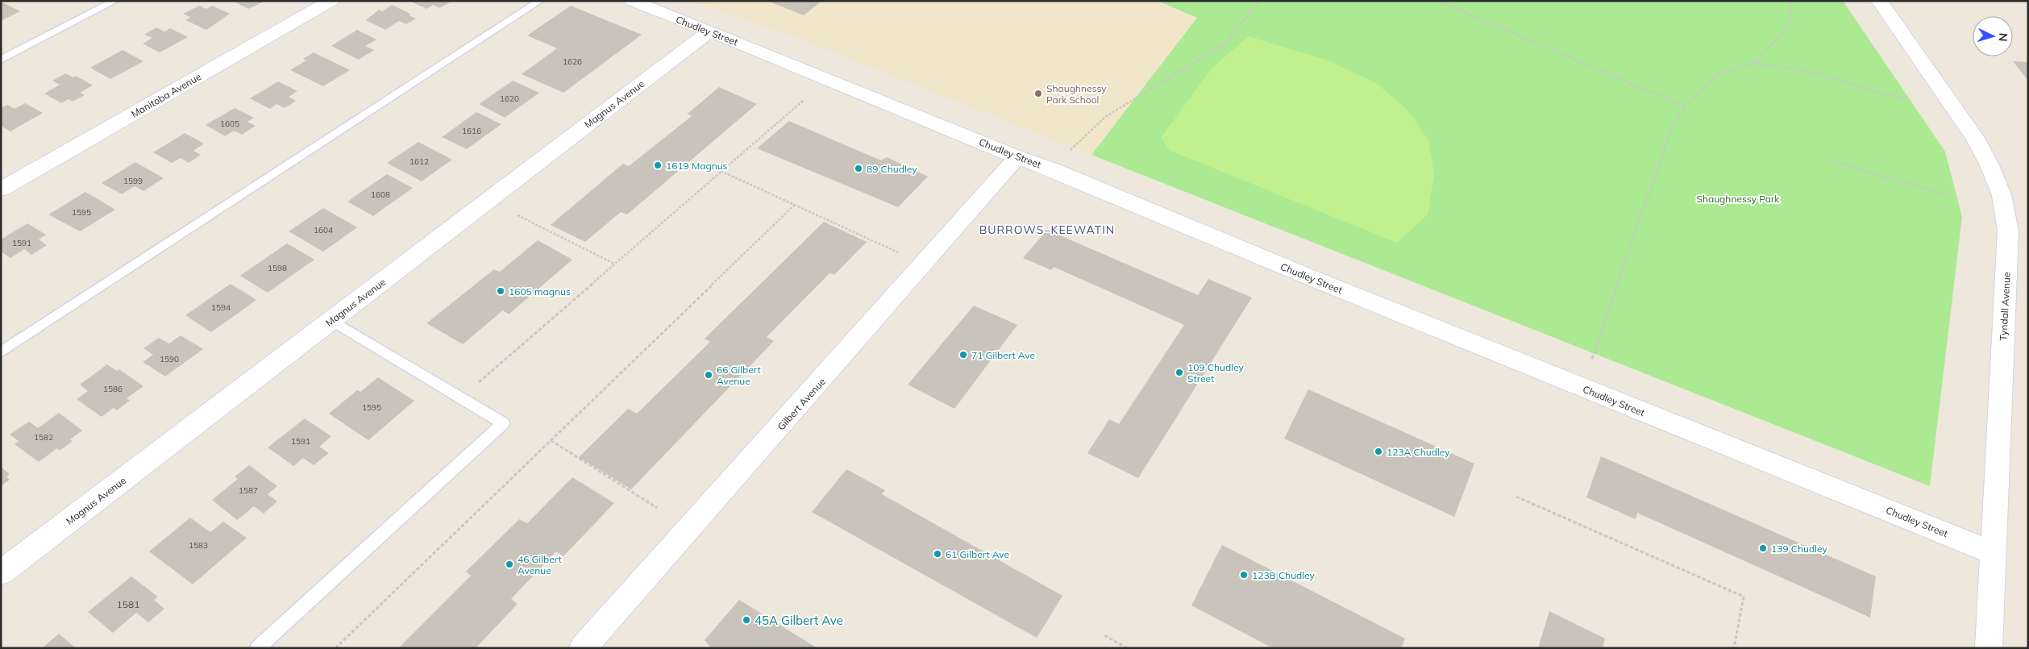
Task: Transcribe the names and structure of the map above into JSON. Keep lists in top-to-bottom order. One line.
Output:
{"streets":{"street":["Chudley Street","Manitoba Avenue","Magnus Avenue","Tyndall Avenue","Gilbert Avenue"]},"crossings":[["Chudley Street","Magnus Avenue"],["Chudley Street","Tyndall Avenue"],["Chudley Street","Gilbert Avenue"]],"districts":["BURROWS–KEEWATIN"],"parks":["Shaughnessy Park"],"places":["Shaughnessy Park School","1619 Magnus","89 Chudley","1605 magnus","71 Gilbert Ave","109 Chudley Street","66 Gilbert Avenue","123A Chudley","139 Chudley","61 Gilbert Ave","46 Gilbert Avenue","123B Chudley","45A Gilbert Ave"],"house_numbers":["1626","1620","1605","1616","1612","1599","1608","1595","1604","1591","1598","1594","1590","1586","1595","1582","1591","1587","1583","1581"],"north":"right"}
